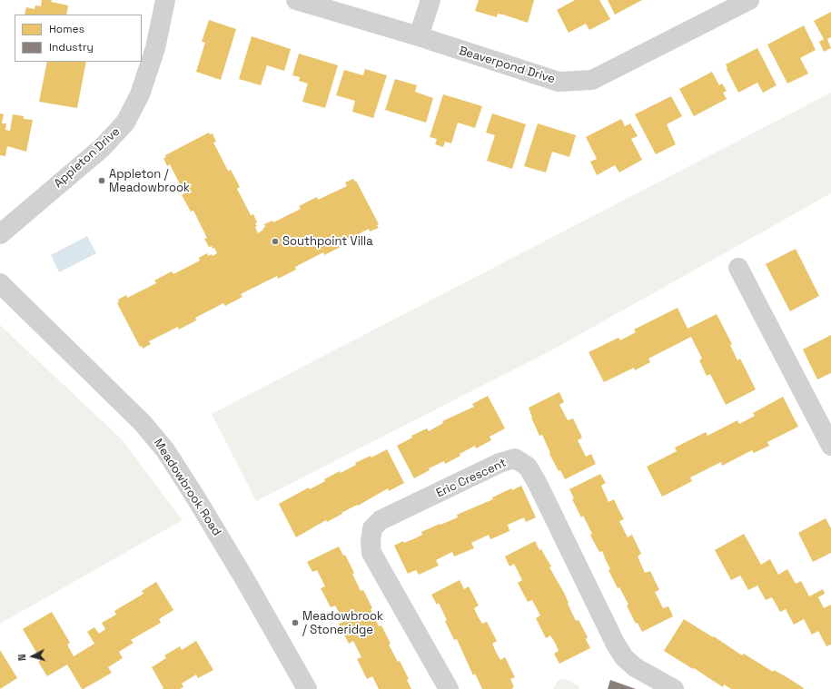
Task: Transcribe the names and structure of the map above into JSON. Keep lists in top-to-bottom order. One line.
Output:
{"streets":{"street":["Beaverpond Drive","Appleton Drive","Eric Crescent","Meadowbrook Road"]},"places":["Appleton / Meadowbrook","Southpoint Villa","Meadowbrook / Stoneridge"],"legend":["Homes","Industry"],"north":"left"}
